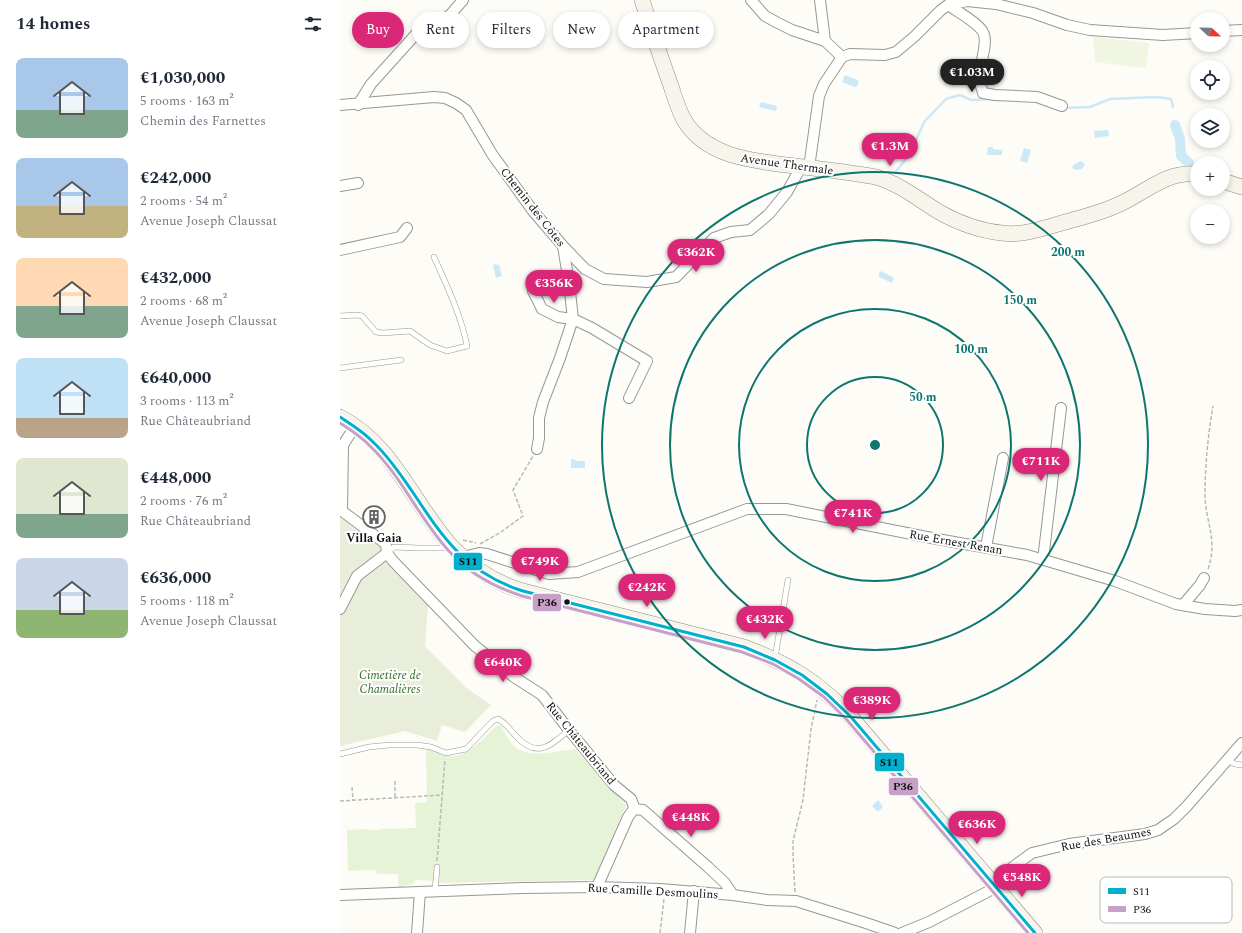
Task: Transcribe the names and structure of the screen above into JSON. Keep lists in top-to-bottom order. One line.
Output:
{"streets":{"main road":["Avenue Thermale"],"street":["Chemin des Côtes","Rue Ernest Renan","Rue Châteaubriand","Rue des Beaumes","Rue Camille Desmoulins"]},"crossings":[["Avenue Thermale","Chemin des Côtes"]],"parks":["Cimetière de Chamalières"],"places":{"building":["Villa Gaia"]},"lines":["transit line S11","transit line P36"],"legend":["S11","P36"],"north":"right","page":{"heading":"14 homes","map_buttons":["+","−"],"chip":["Buy","Rent","Filters","New","Apartment"],"list":[{"name":"€1,030,000","note":"5 rooms · 163 m² · Chemin des Farnettes"},{"name":"€242,000","note":"2 rooms · 54 m² · Avenue Joseph Claussat"},{"name":"€432,000","note":"2 rooms · 68 m² · Avenue Joseph Claussat"},{"name":"€640,000","note":"3 rooms · 113 m² · Rue Châteaubriand"},{"name":"€448,000","note":"2 rooms · 76 m² · Rue Châteaubriand"},{"name":"€636,000","note":"5 rooms · 118 m² · Avenue Joseph Claussat"}],"price":["€1.03M","€1.3M","€362K","€356K","€711K","€741K","€749K","€242K","€432K","€640K","€389K","€448K","€636K","€548K"]},"rings":["200 m","150 m","100 m","50 m"]}
